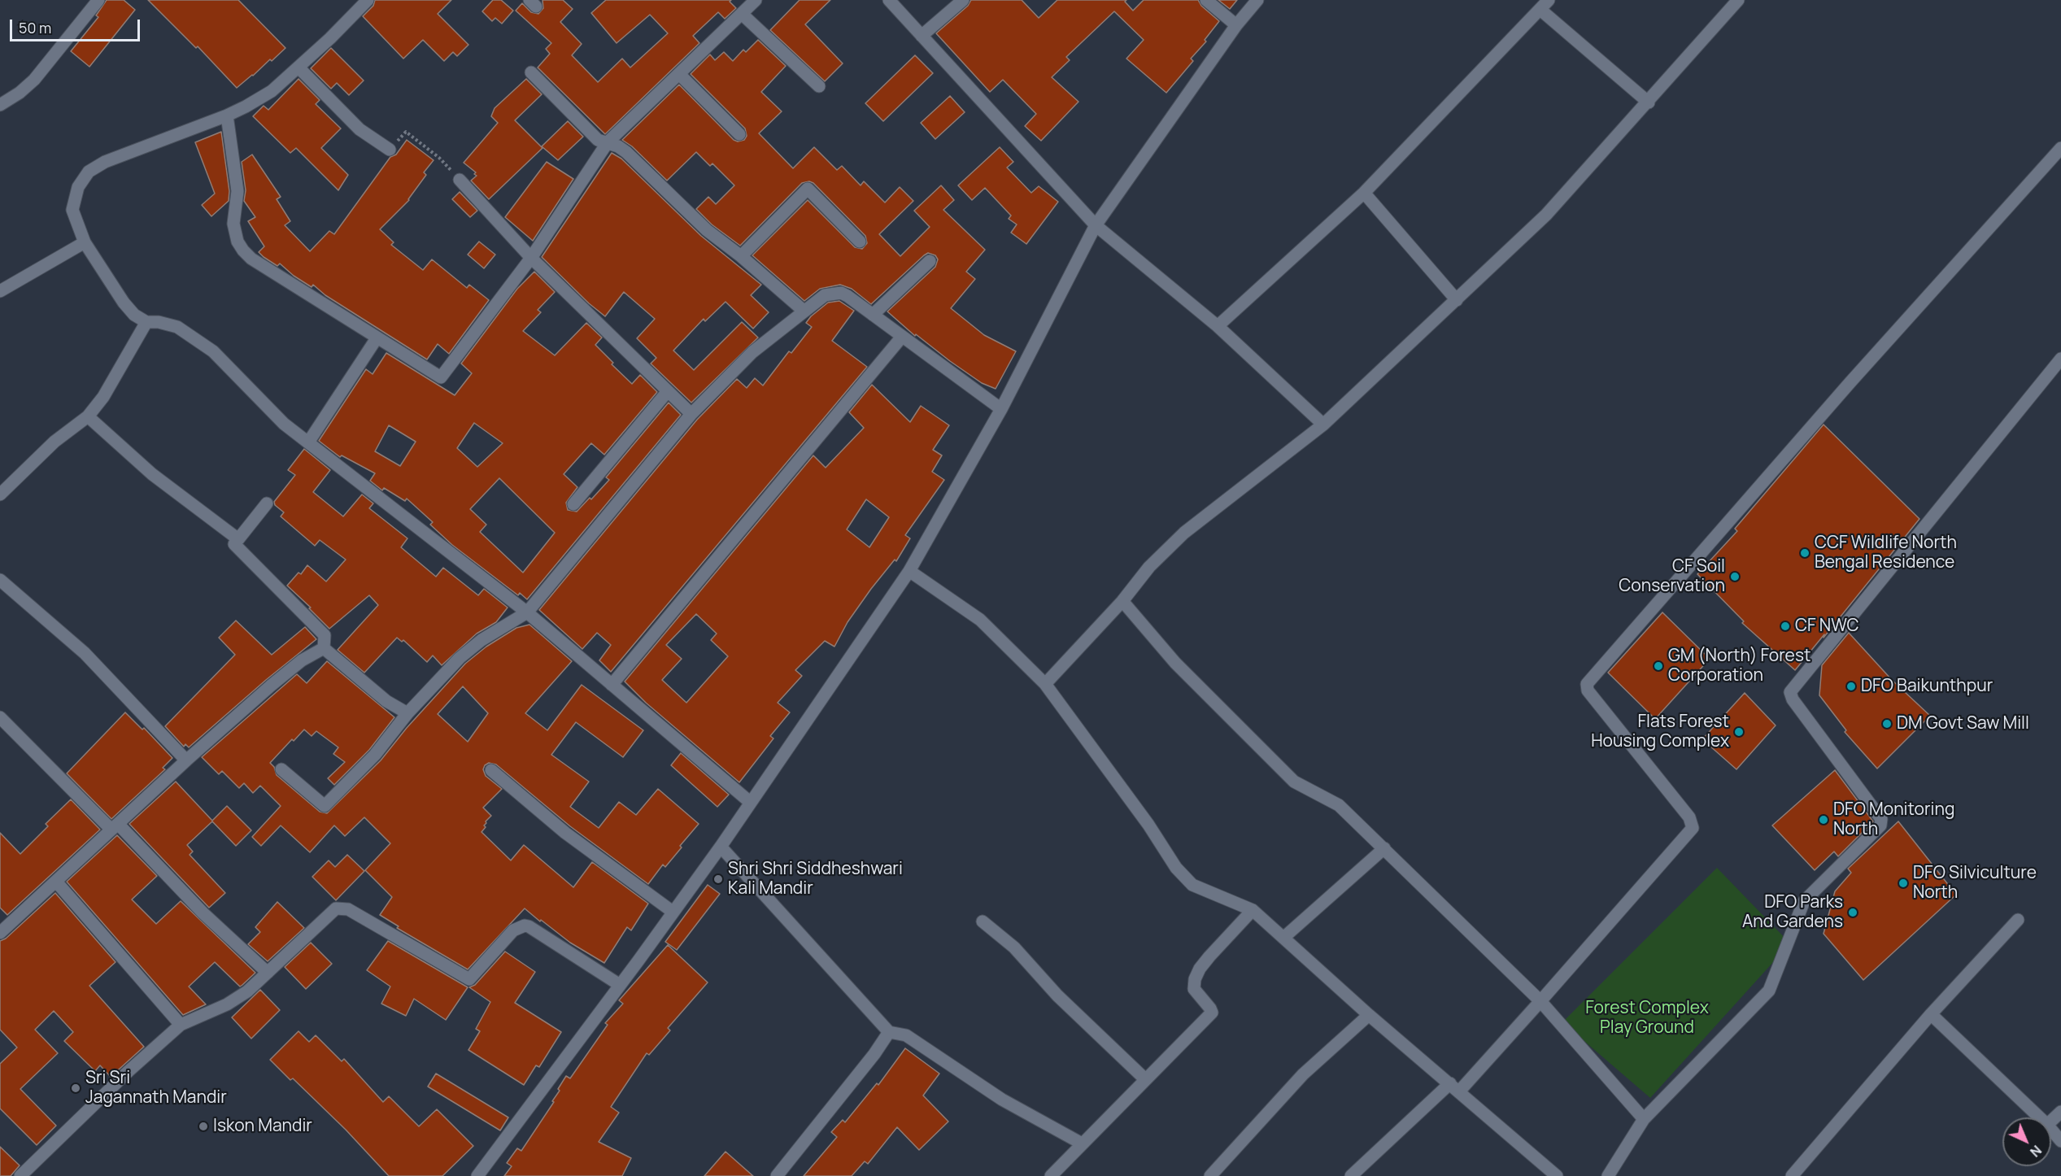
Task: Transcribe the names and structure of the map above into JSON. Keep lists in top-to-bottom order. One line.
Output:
{"parks":["Forest Complex Play Ground"],"places":["CCF Wildlife North Bengal Residence","CF Soil Conservation","CF NWC","GM (North) Forest Corporation","DFO Baikunthpur","DM Govt Saw Mill","Flats Forest Housing Complex","DFO Monitoring North","Shri Shri Siddheshwari Kali Mandir","DFO Silviculture North","DFO Parks And Gardens","Sri Sri Jagannath Mandir","Iskon Mandir"],"scale_bar":"50 m","north":"bottom right"}
